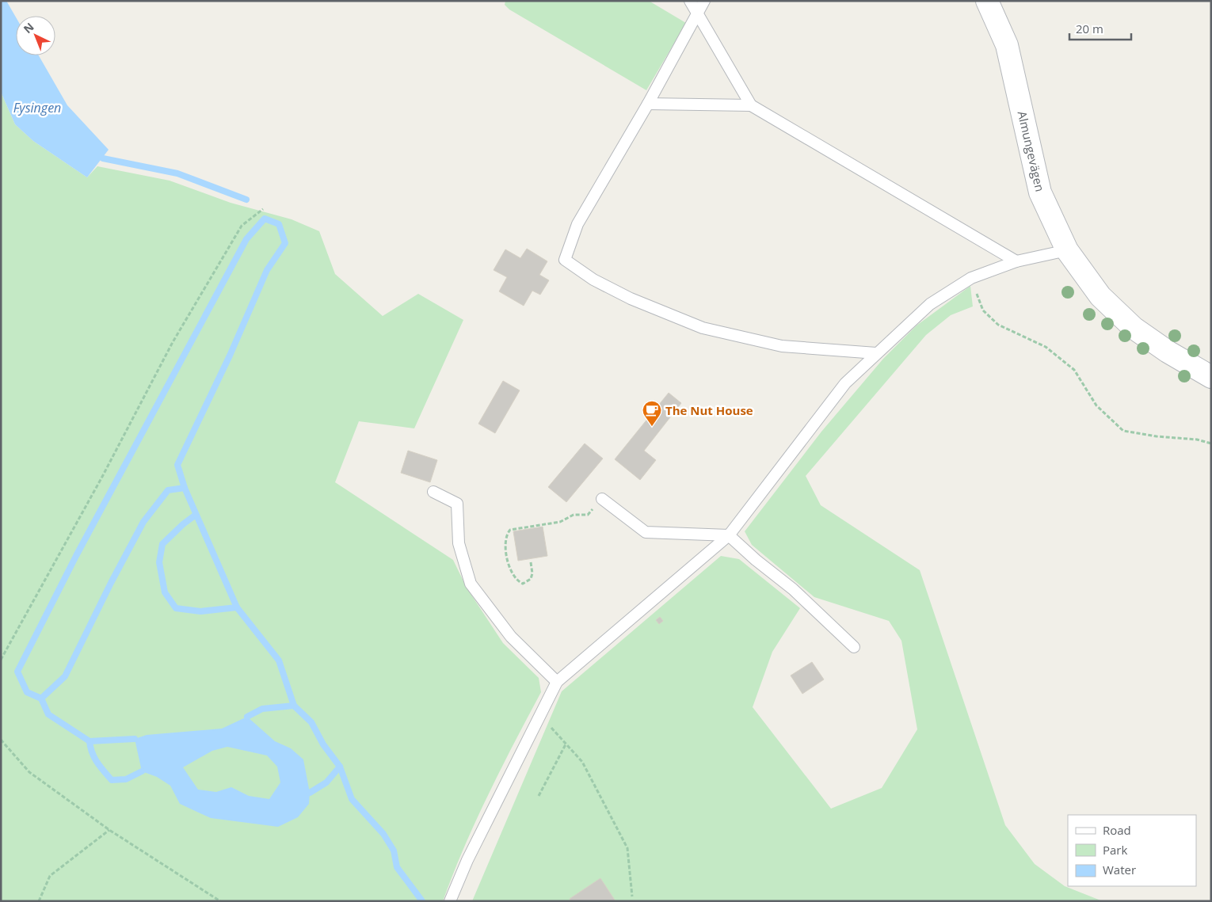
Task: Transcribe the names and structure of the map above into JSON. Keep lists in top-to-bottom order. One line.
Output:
{"streets":{"street":["Almungevägen"]},"water":["Fysingen"],"places":{"cafe":["The Nut House"]},"legend":["Road","Park","Water"],"scale_bar":"20 m","north":"top left"}
